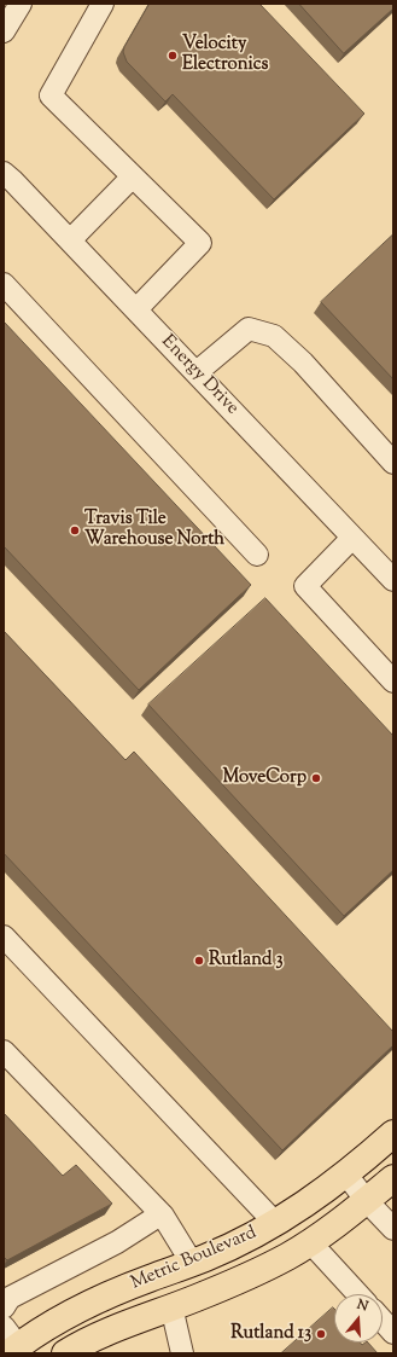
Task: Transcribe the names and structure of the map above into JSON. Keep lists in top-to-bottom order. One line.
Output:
{"streets":{"main road":["Metric Boulevard"],"street":["Energy Drive"]},"places":["Velocity Electronics","Travis Tile Warehouse North","MoveCorp","Rutland 3","Rutland 13"],"north":"top"}
